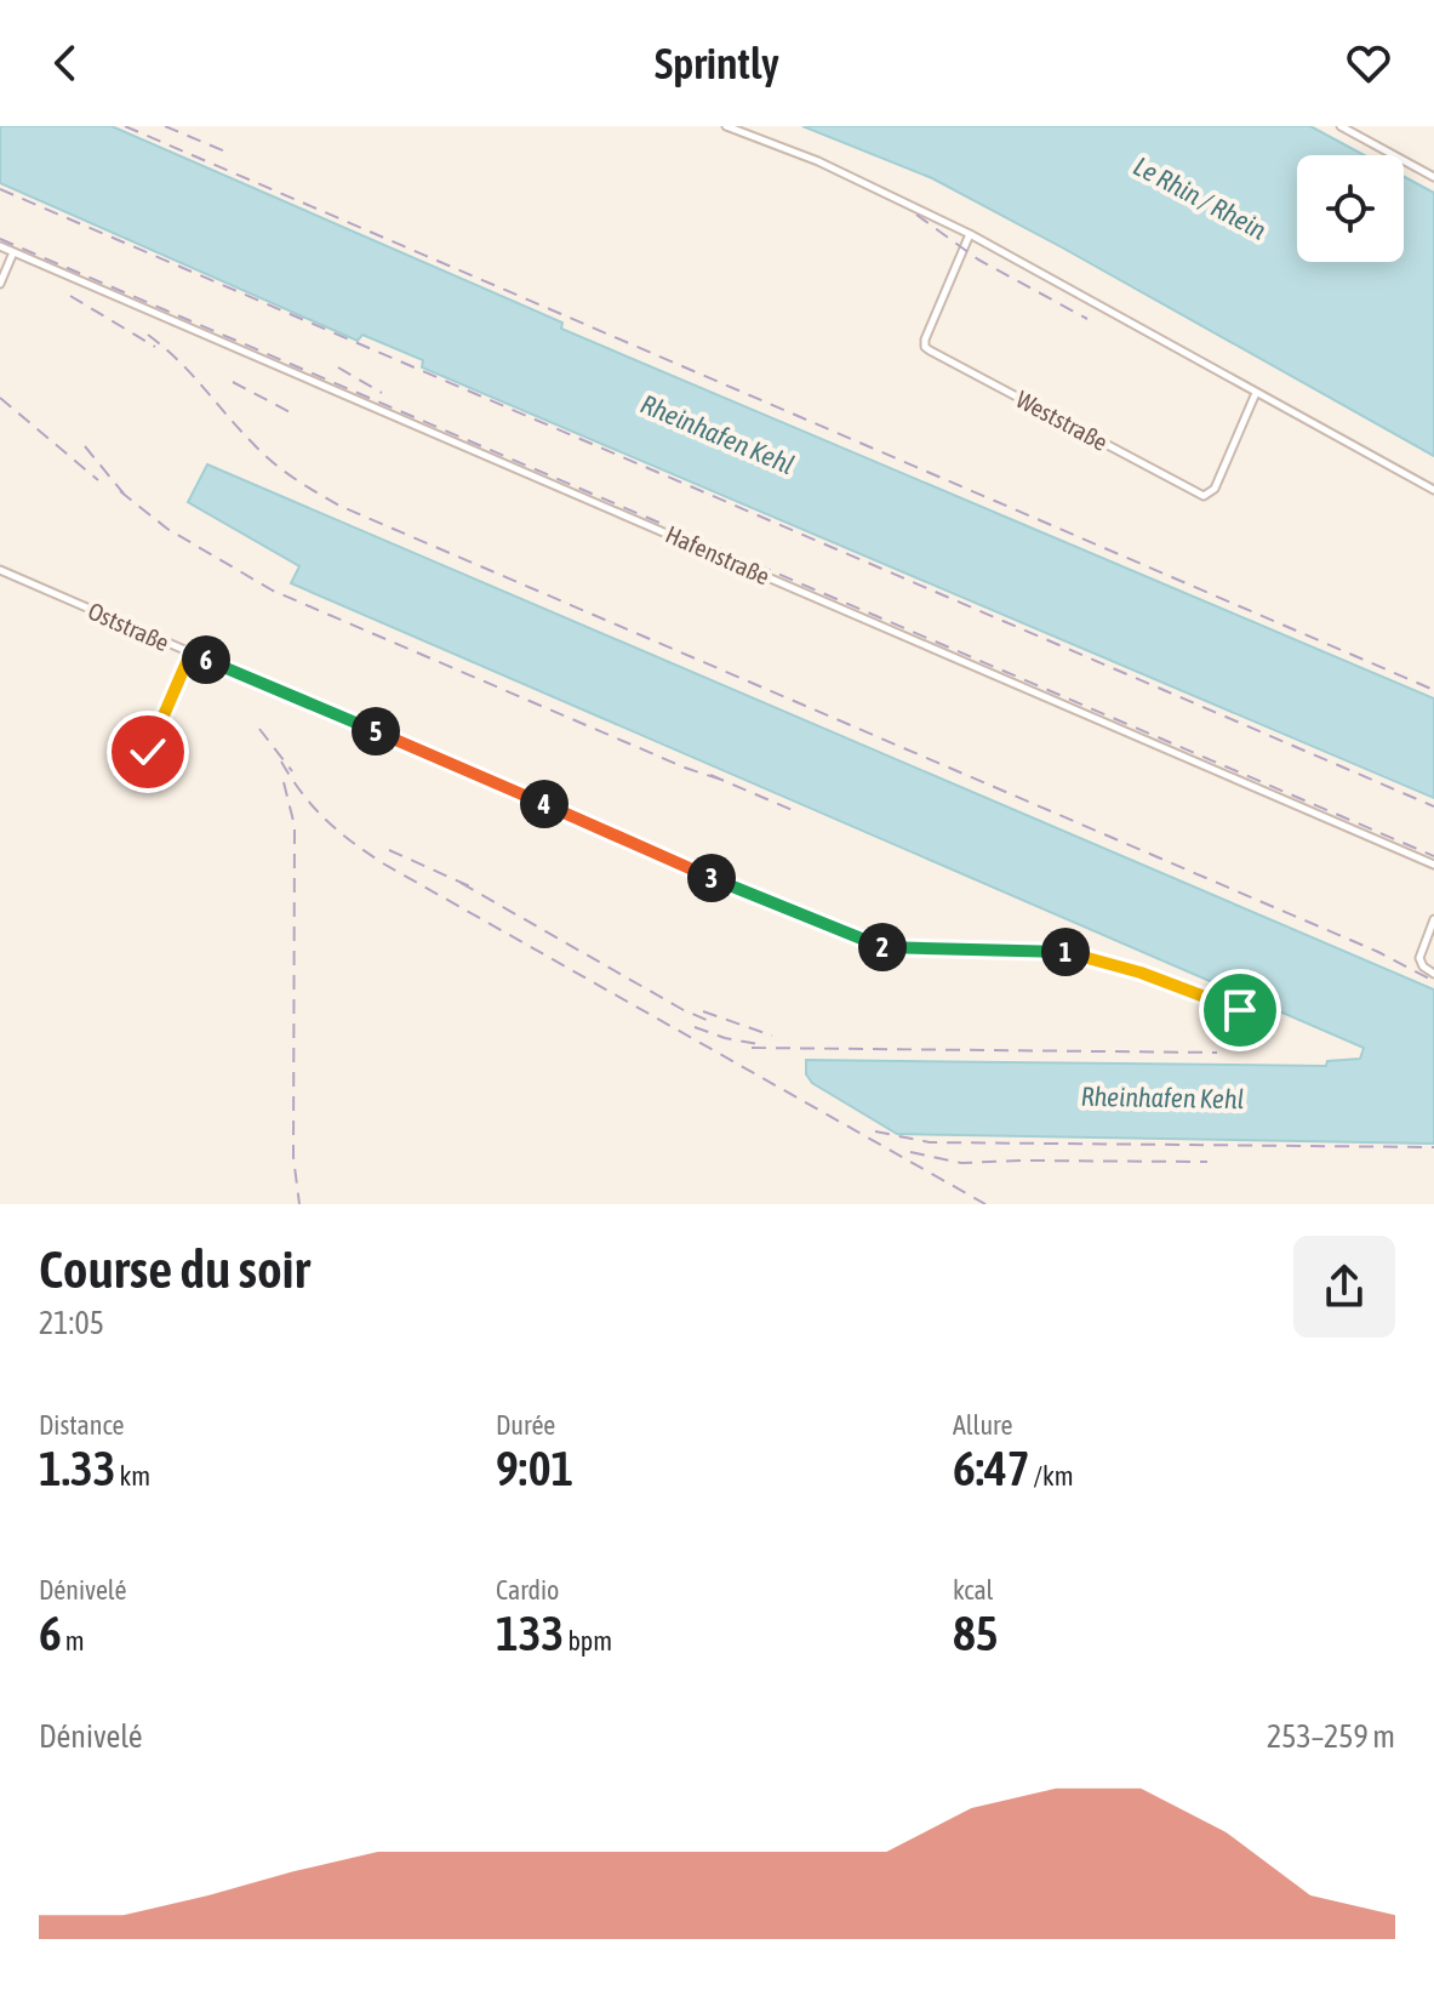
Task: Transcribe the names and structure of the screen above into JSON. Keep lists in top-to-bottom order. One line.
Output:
{"streets":{"street":["Weststraße","Hafenstraße","Oststraße"]},"water":["Le Rhin / Rhein","Rheinhafen Kehl"],"page":{"header":"Sprintly","pins":["6","5","4","3","2","1"],"heading":["Course du soir","21:05"],"stats":[["Distance","1.33 km"],["Durée","9:01"],["Allure","6:47 /km"],["Dénivelé","6 m"],["Cardio","133 bpm"],["kcal","85"]],"chart":["Dénivelé","253–259 m"]}}
